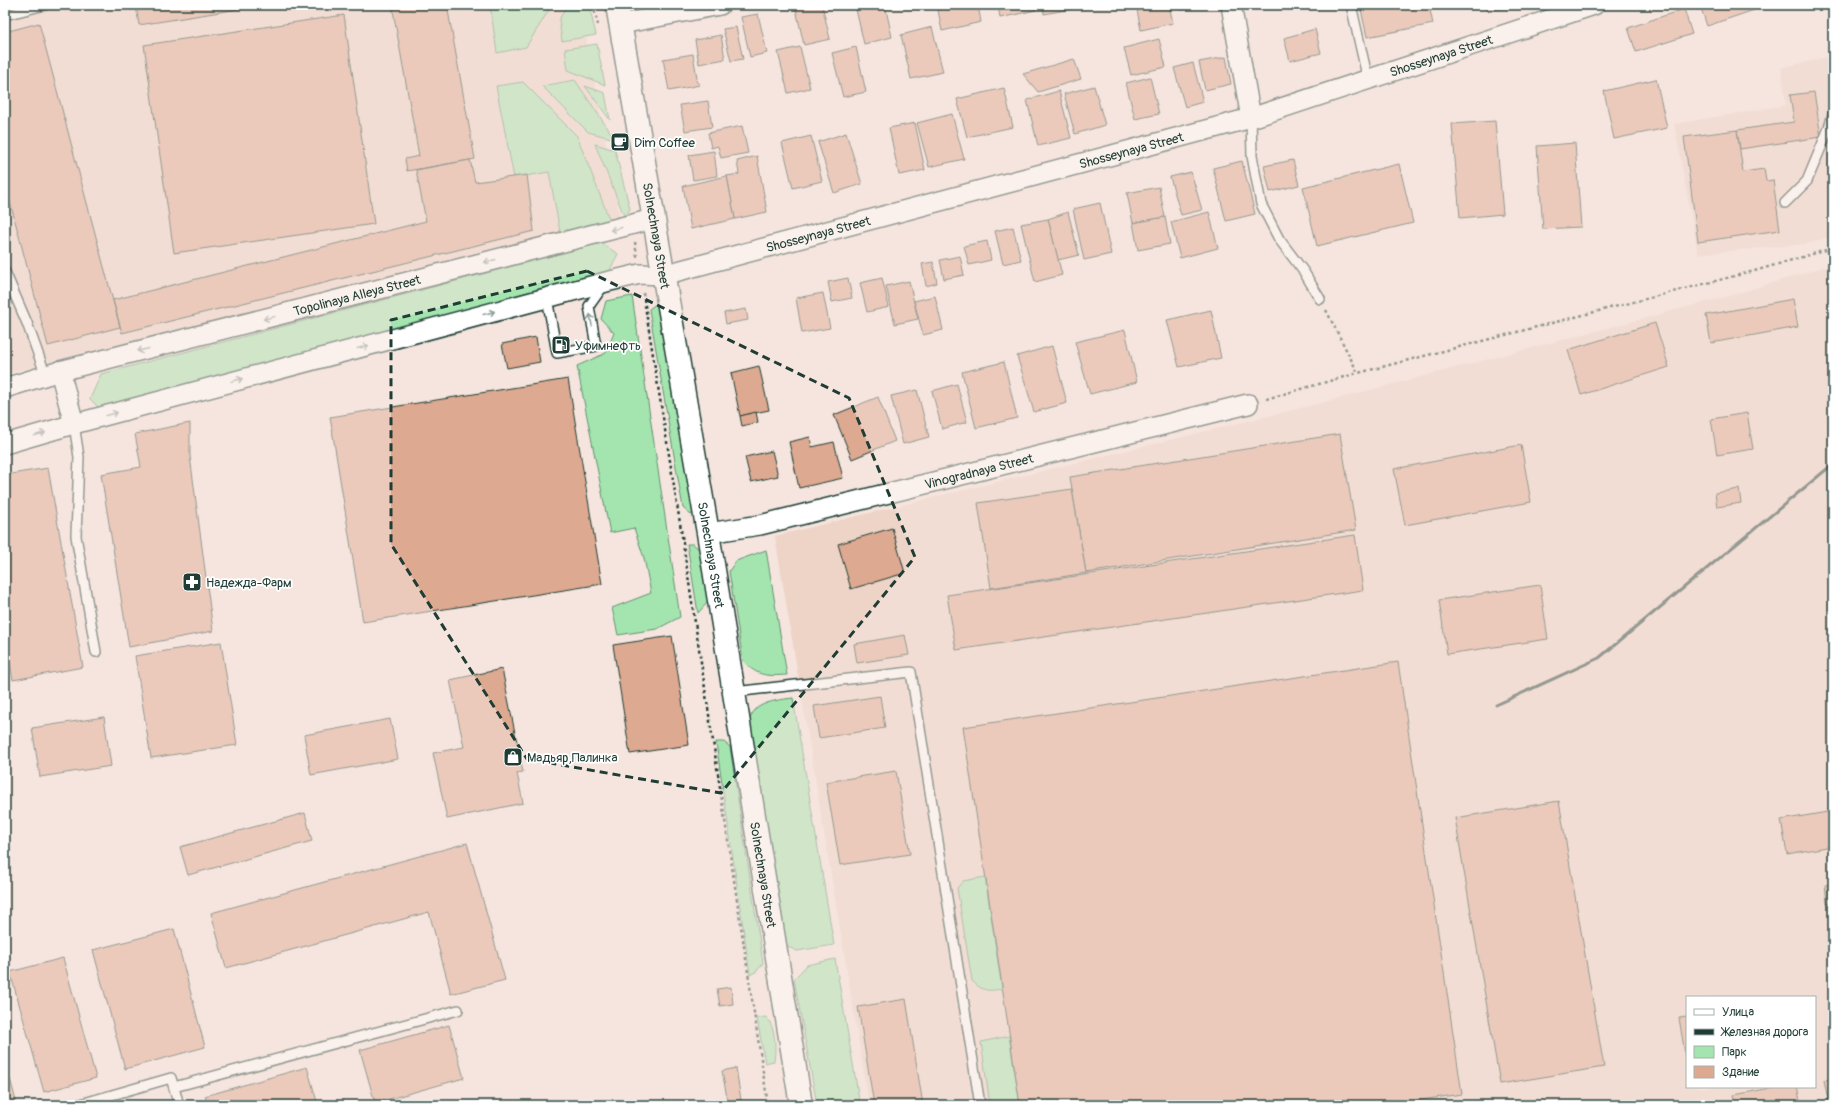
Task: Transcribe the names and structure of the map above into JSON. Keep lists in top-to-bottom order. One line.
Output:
{"streets":{"main road":["Solnechnaya Street"],"street":["Shosseynaya Street","Topolinaya Alleya Street","Vinogradnaya Street"]},"crossings":[["Shosseynaya Street","Solnechnaya Street"],["Solnechnaya Street","Topolinaya Alleya Street"],["Solnechnaya Street","Vinogradnaya Street"]],"places":{"cafe":["Dim Coffee"],"fuel station":["Уфимнефть"],"pharmacy":["Надежда-Фарм"],"shop":["Мадьяр,Палинка"]},"legend":["Улица","Железная дорога","Парк","Здание"]}
